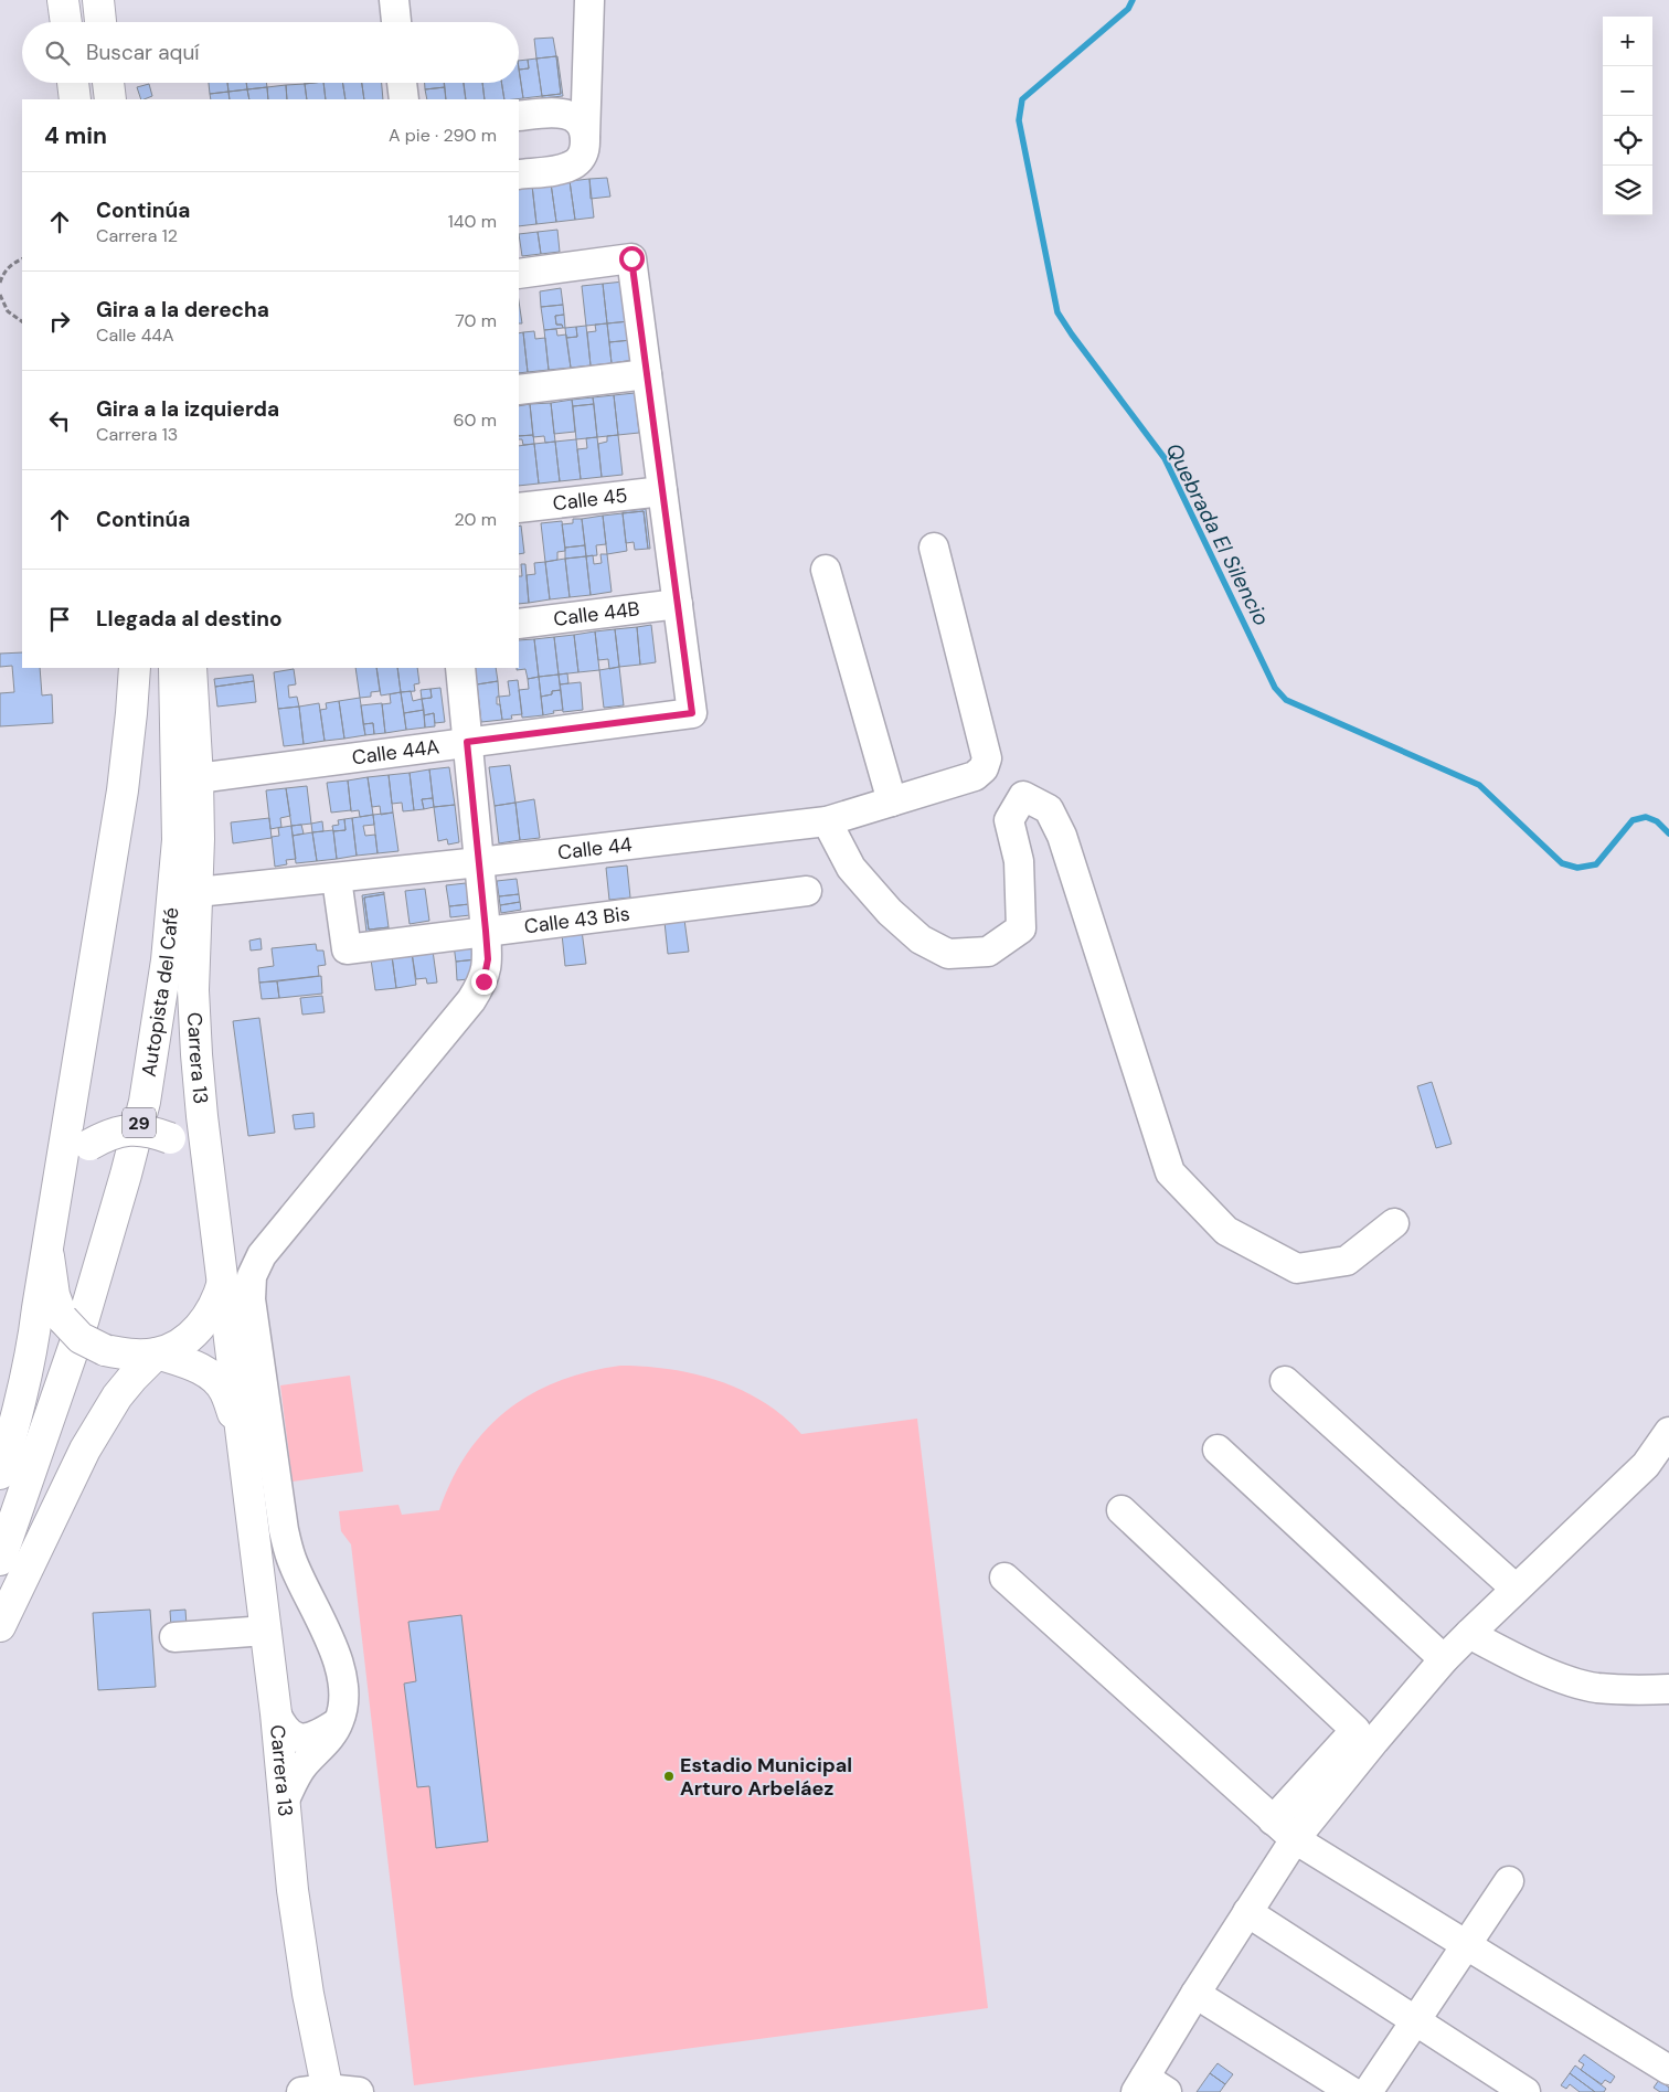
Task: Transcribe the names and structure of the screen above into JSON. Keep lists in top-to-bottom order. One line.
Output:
{"streets":{"main road":["Autopista del Café","Carrera 13","29"],"street":["Calle 45","Calle 44B","Calle 44A","Calle 44","Calle 43 Bis"]},"crossings":[["Calle 44B","Calle 44A"],["Calle 44A","Carrera 13"],["Calle 44","Calle 43 Bis"],["Calle 44","Carrera 13"]],"water":["Quebrada El Silencio"],"places":["Estadio Municipal Arturo Arbeláez"],"page":{"map_buttons":["+","−"],"search":"Buscar aquí","heading":["4 min","A pie · 290 m"],"list":[["Continúa","Carrera 12","140 m"],["Gira a la derecha","Calle 44A","70 m"],["Gira a la izquierda","Carrera 13","60 m"],["Continúa","20 m"],"Llegada al destino"]}}
